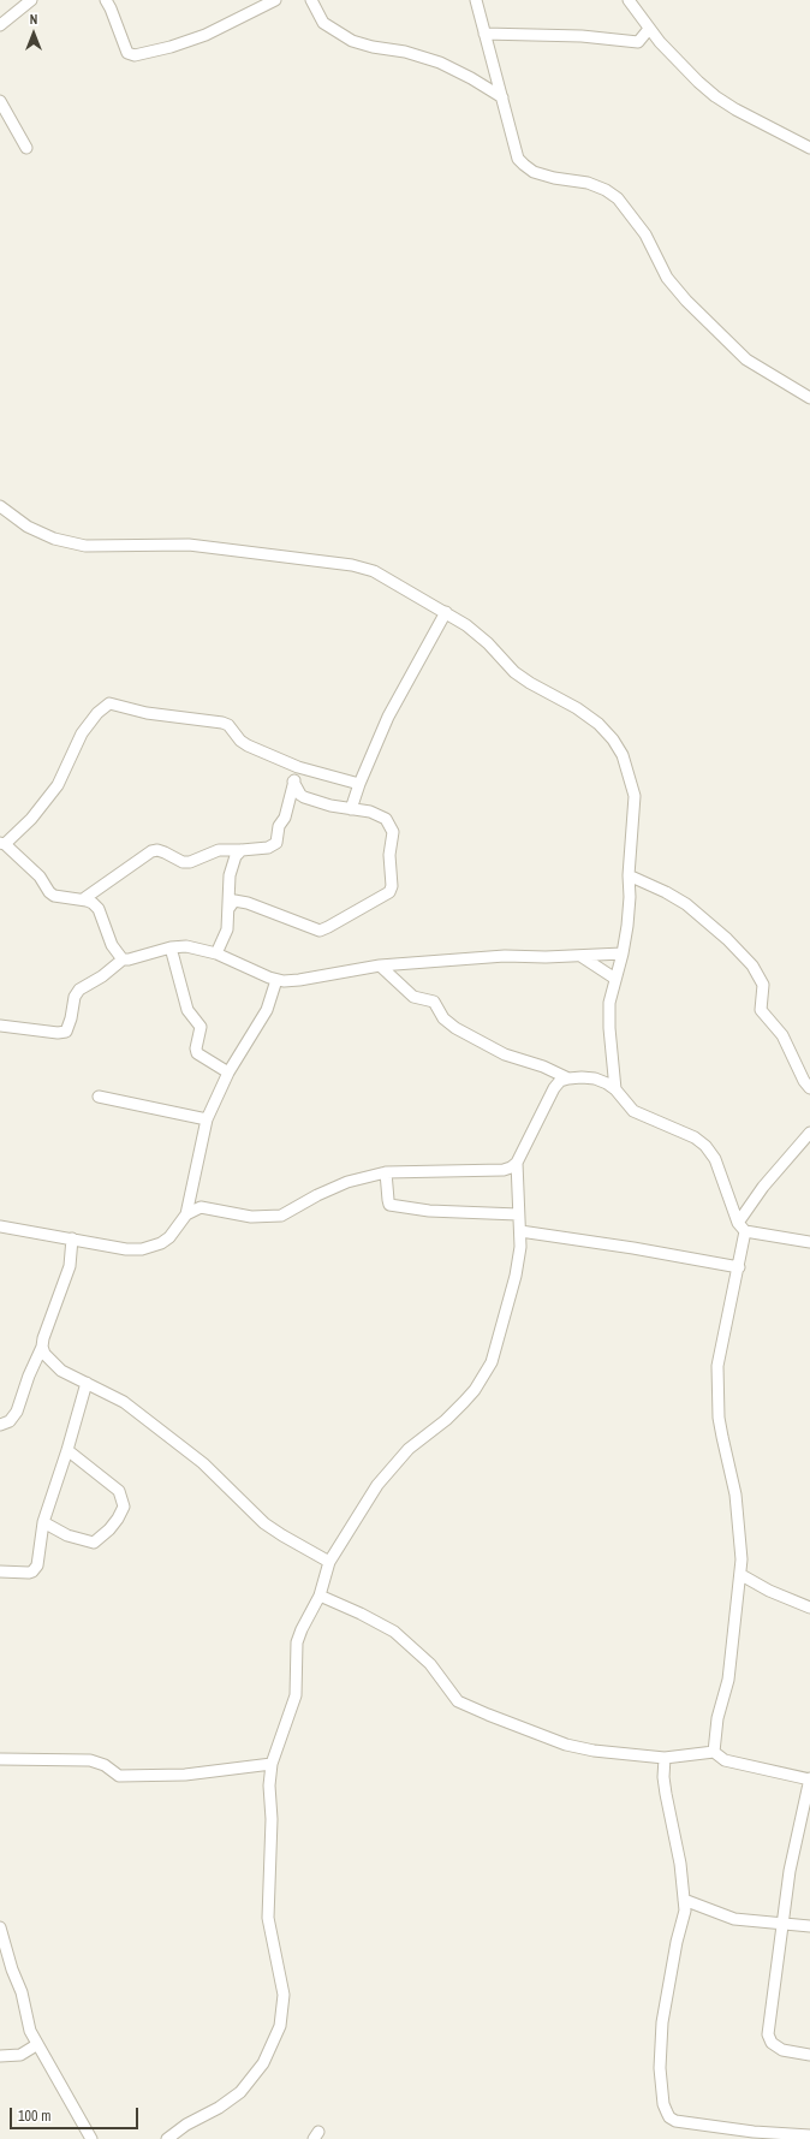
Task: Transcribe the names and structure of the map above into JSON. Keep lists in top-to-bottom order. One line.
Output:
{"scale_bar":"100 m","north":"top"}
